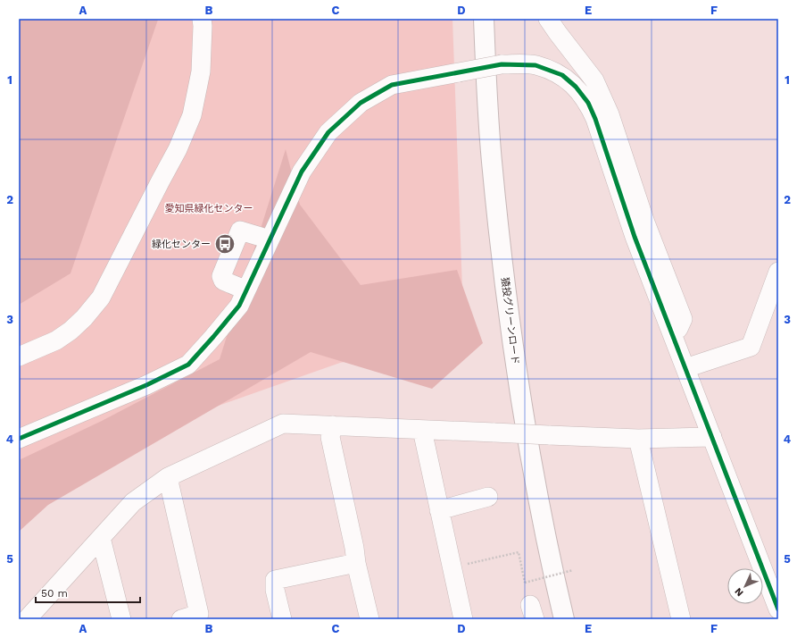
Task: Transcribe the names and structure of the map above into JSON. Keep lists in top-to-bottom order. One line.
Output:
{"streets":{"main road":["猿投グリーンロード"]},"parks":["愛知県緑化センター"],"places":{"bus stop":["緑化センター"]},"scale_bar":"50 m","north":"bottom left","grid":{"columns":["A","B","C","D","E","F"],"rows":["1","2","3","4","5"]}}
